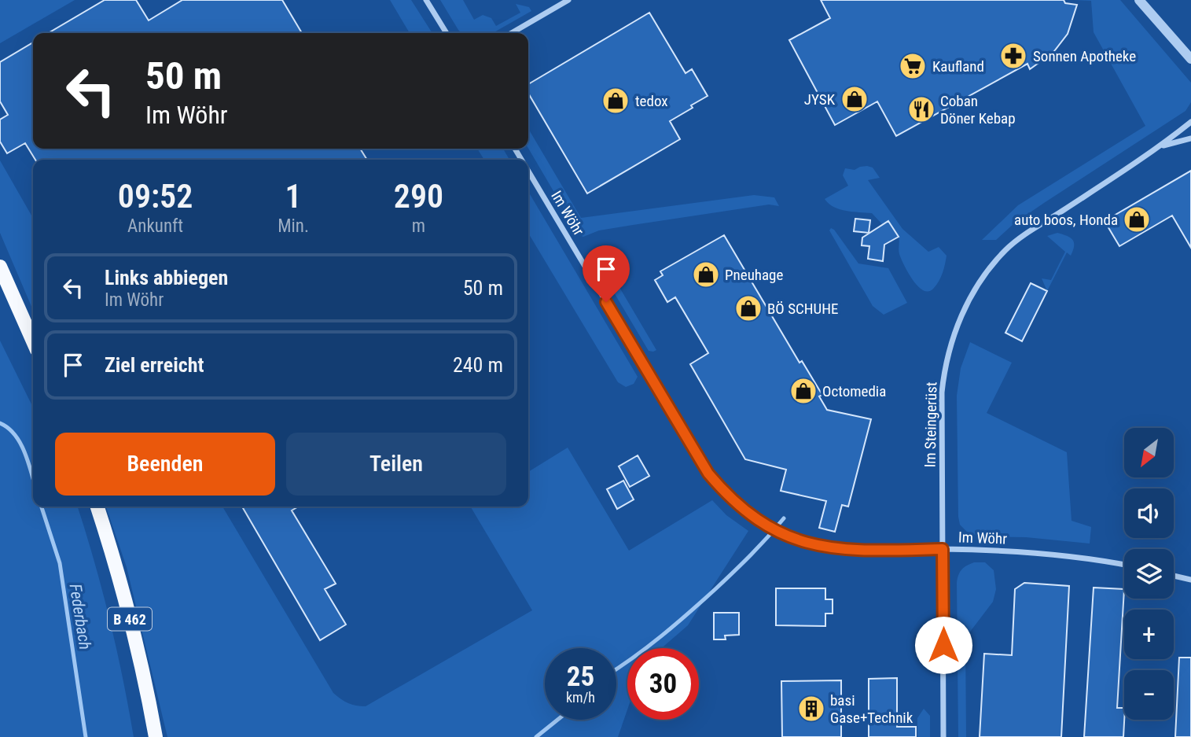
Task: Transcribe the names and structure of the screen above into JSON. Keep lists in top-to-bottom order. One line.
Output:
{"streets":{"main road":["B 462"],"street":["Im Wöhr","Im Steingerüst"]},"crossings":[["Im Wöhr","Im Steingerüst"]],"water":["Federbach"],"places":{"pharmacy":["Sonnen Apotheke"],"supermarket":["Kaufland"],"shop":["JYSK","tedox","auto boos, Honda","Pneuhage","BÖ SCHUHE","Octomedia"],"restaurant":["Coban Döner Kebap"],"building":["basi Gase+Technik"]},"north":"bottom left","page":{"turn":["50 m","Im Wöhr"],"eta":["09:52","Ankunft","1","Min.","290","m"],"list":[{"name":"Links abbiegen","note":"Im Wöhr","value":"50 m"},{"name":"Ziel erreicht","value":"240 m"}],"buttons":["Beenden","Teilen"],"map_buttons":["+","−"],"speed":"25 km/h","limit":"30"}}
